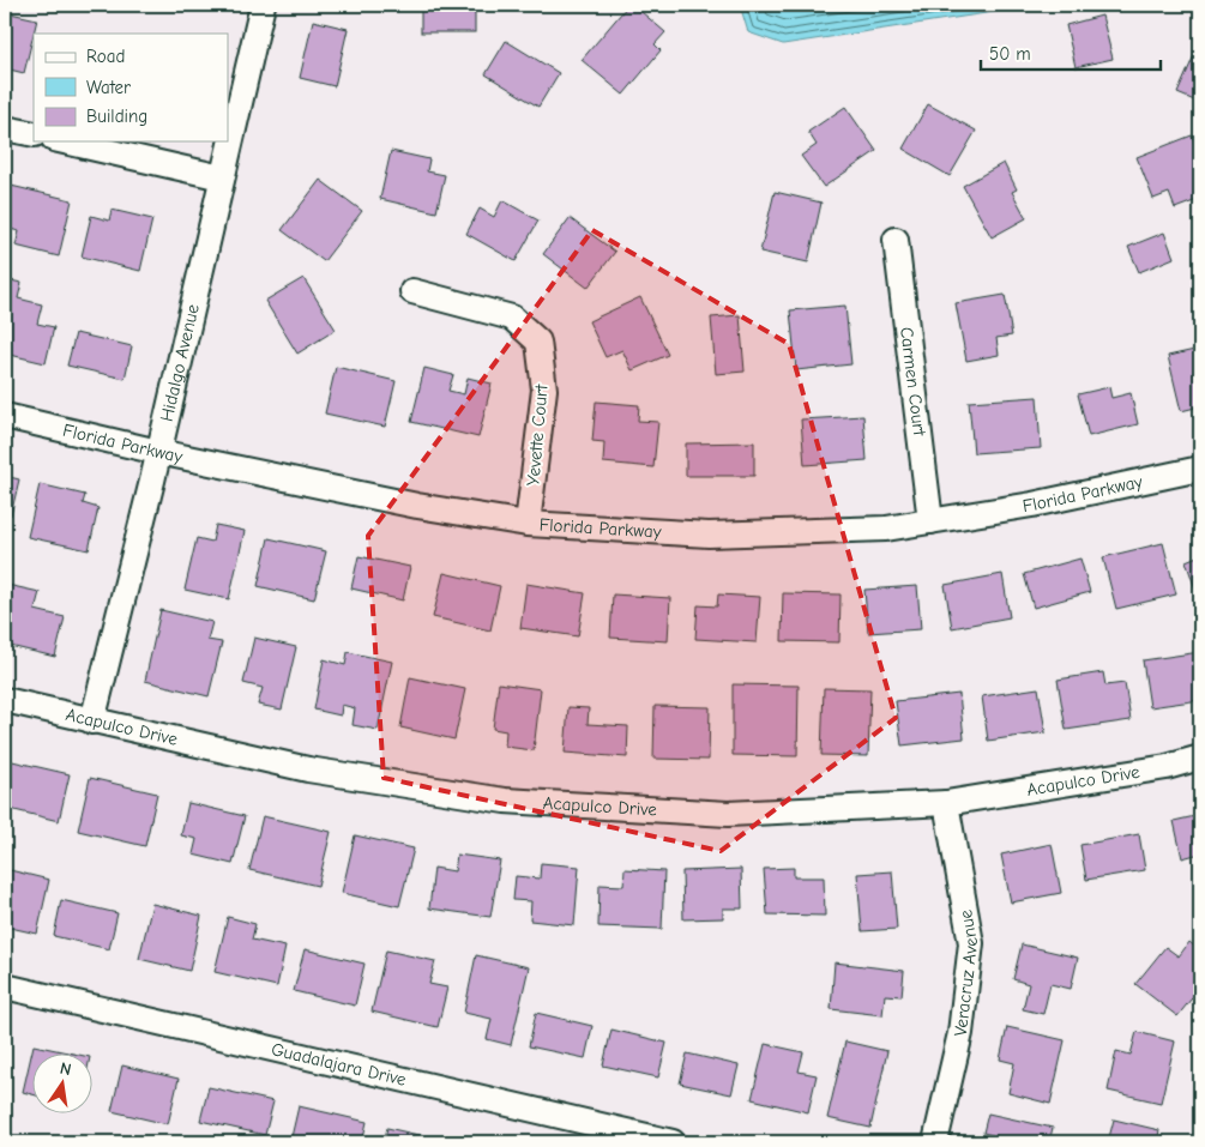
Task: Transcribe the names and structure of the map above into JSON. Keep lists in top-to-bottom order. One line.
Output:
{"streets":{"street":["Hidalgo Avenue","Carmen Court","Yevette Court","Florida Parkway","Acapulco Drive","Veracruz Avenue","Guadalajara Drive"]},"crossings":[["Hidalgo Avenue","Florida Parkway"],["Hidalgo Avenue","Acapulco Drive"],["Carmen Court","Florida Parkway"],["Yevette Court","Florida Parkway"],["Acapulco Drive","Veracruz Avenue"]],"legend":["Road","Water","Building"],"scale_bar":"50 m","north":"top"}
